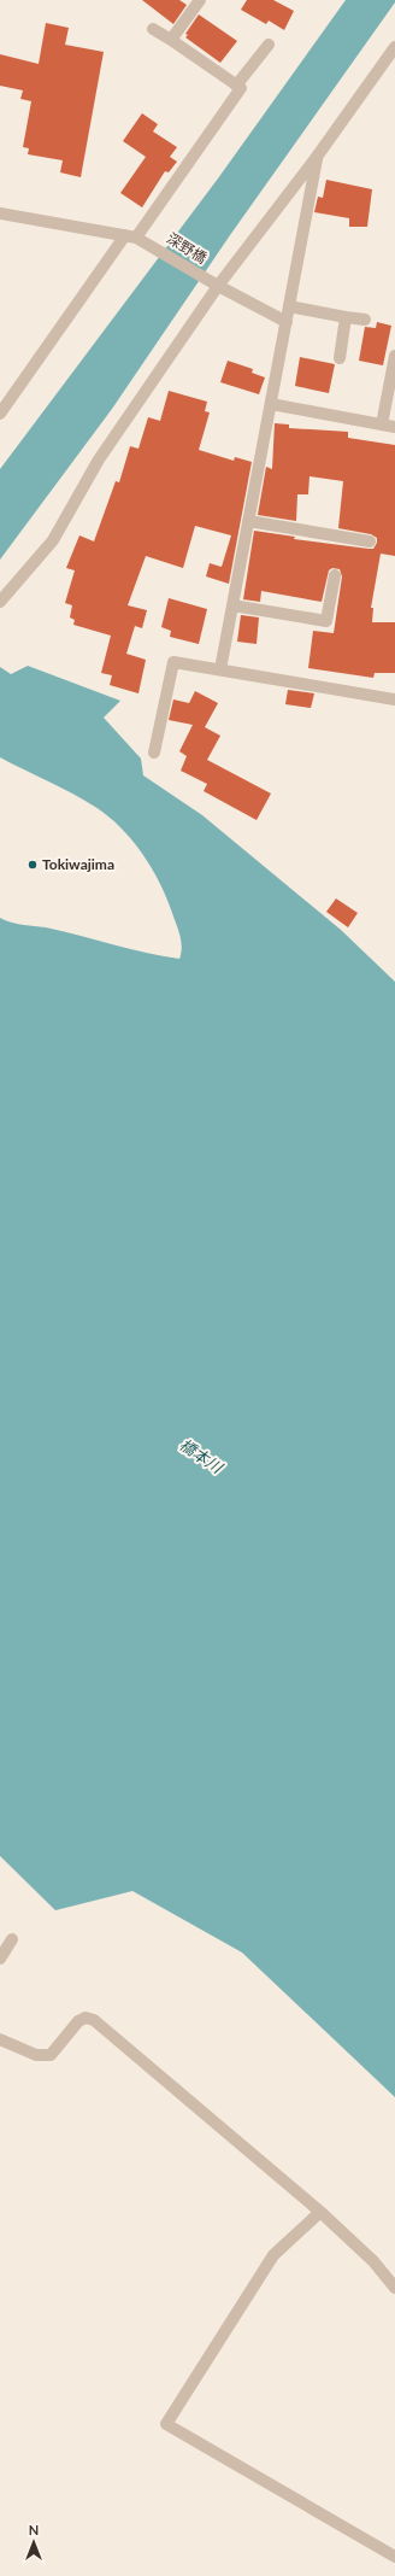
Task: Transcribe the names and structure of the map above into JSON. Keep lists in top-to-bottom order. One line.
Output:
{"streets":{"street":["深野橋"]},"water":["橋本川"],"places":["Tokiwajima"],"north":"top"}
